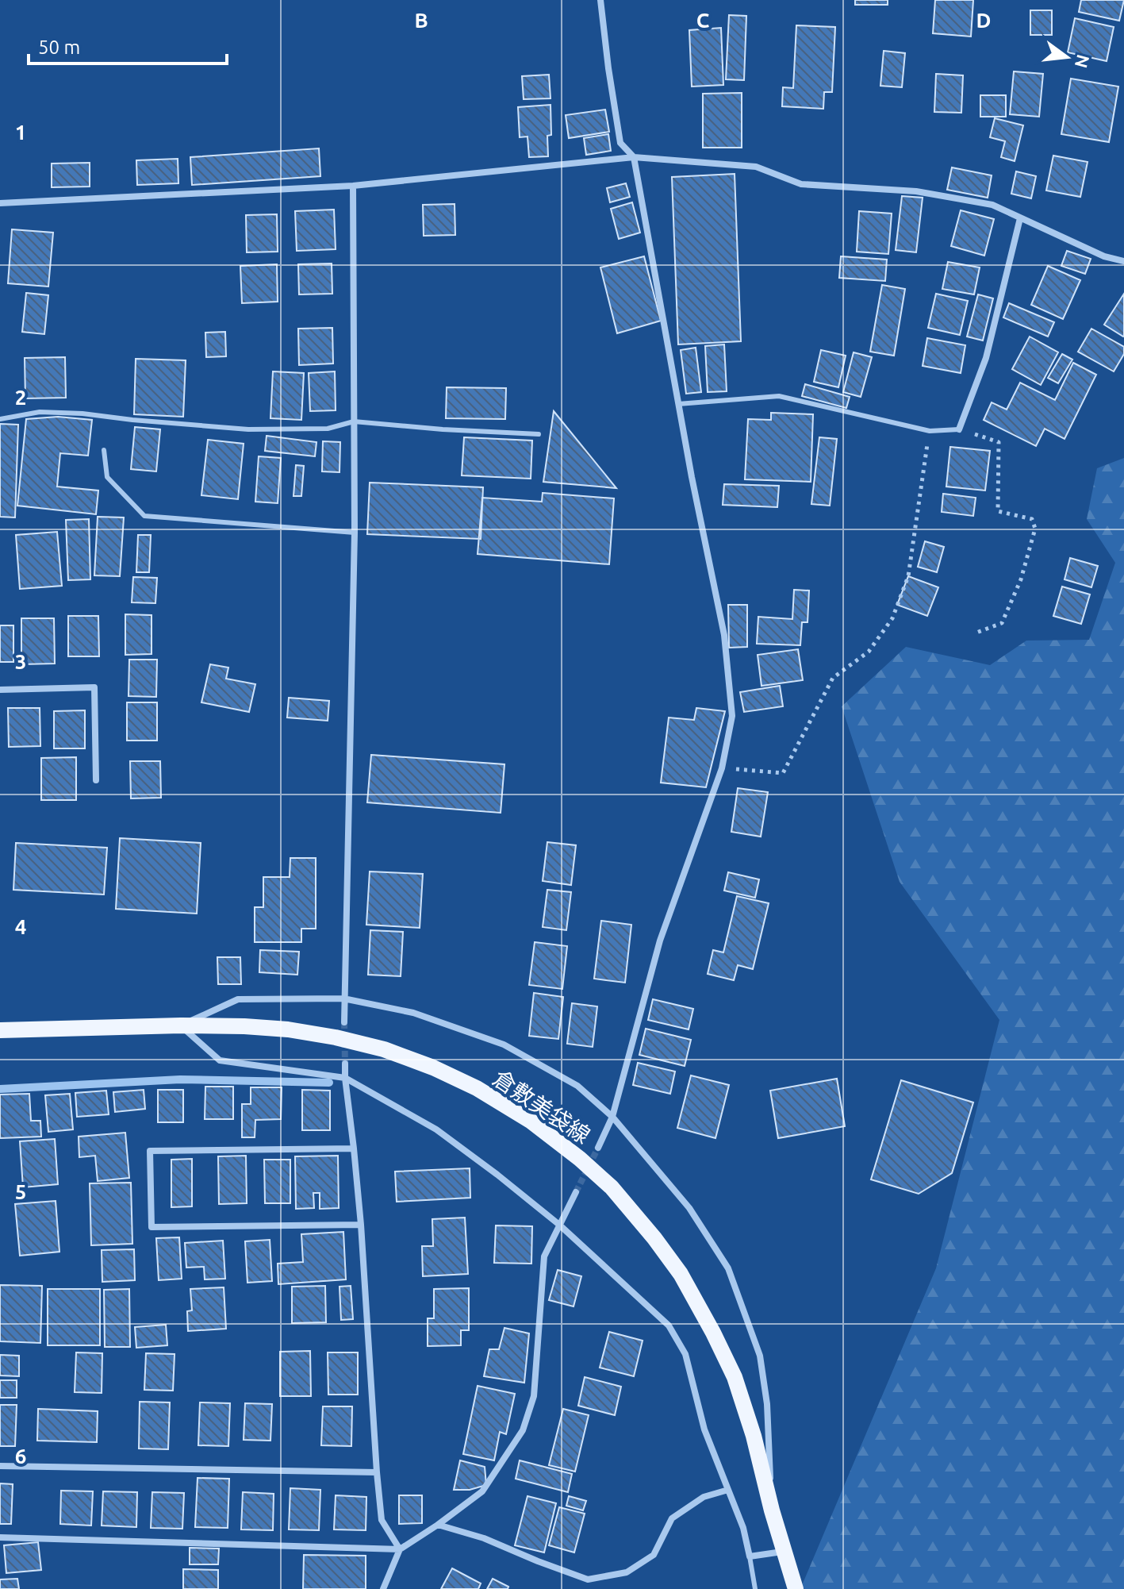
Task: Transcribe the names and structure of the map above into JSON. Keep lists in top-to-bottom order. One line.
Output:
{"streets":{"main road":["倉敷美袋線"]},"scale_bar":"50 m","north":"right","grid":{"columns":["B","C","D"],"rows":["1","2","3","4","5","6"]}}
